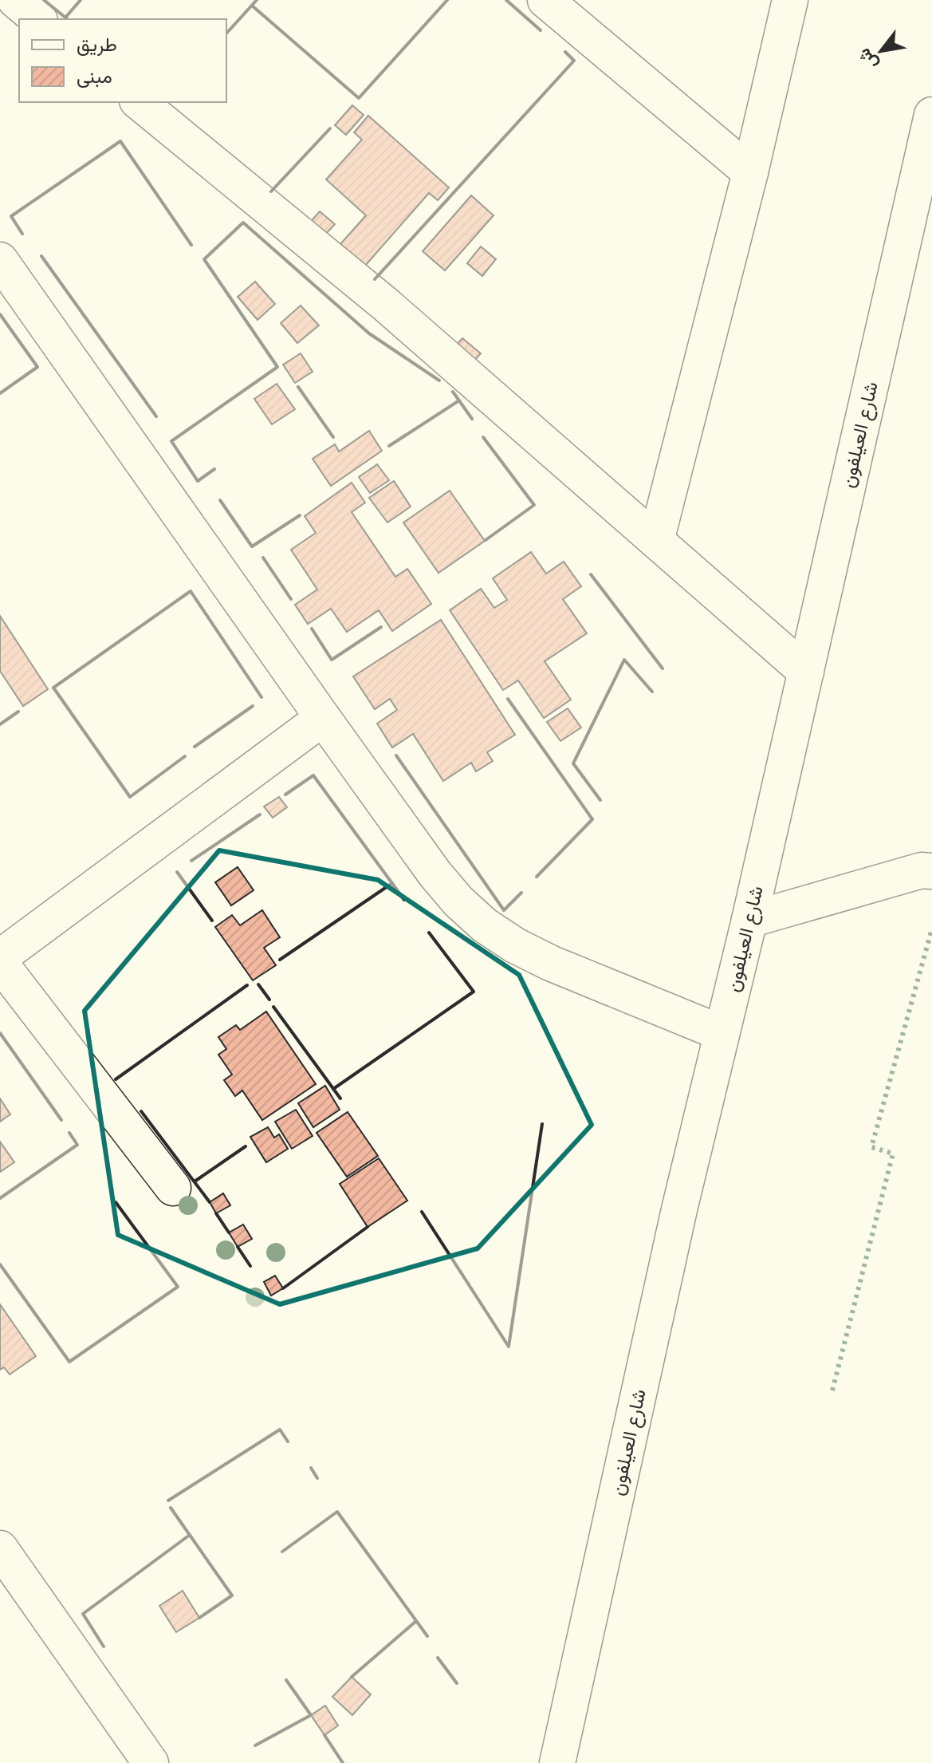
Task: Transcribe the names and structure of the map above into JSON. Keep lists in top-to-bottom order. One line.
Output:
{"streets":{"main road":["شارع العيلفون"]},"legend":["طريق","مبنى"],"north":"bottom left"}
